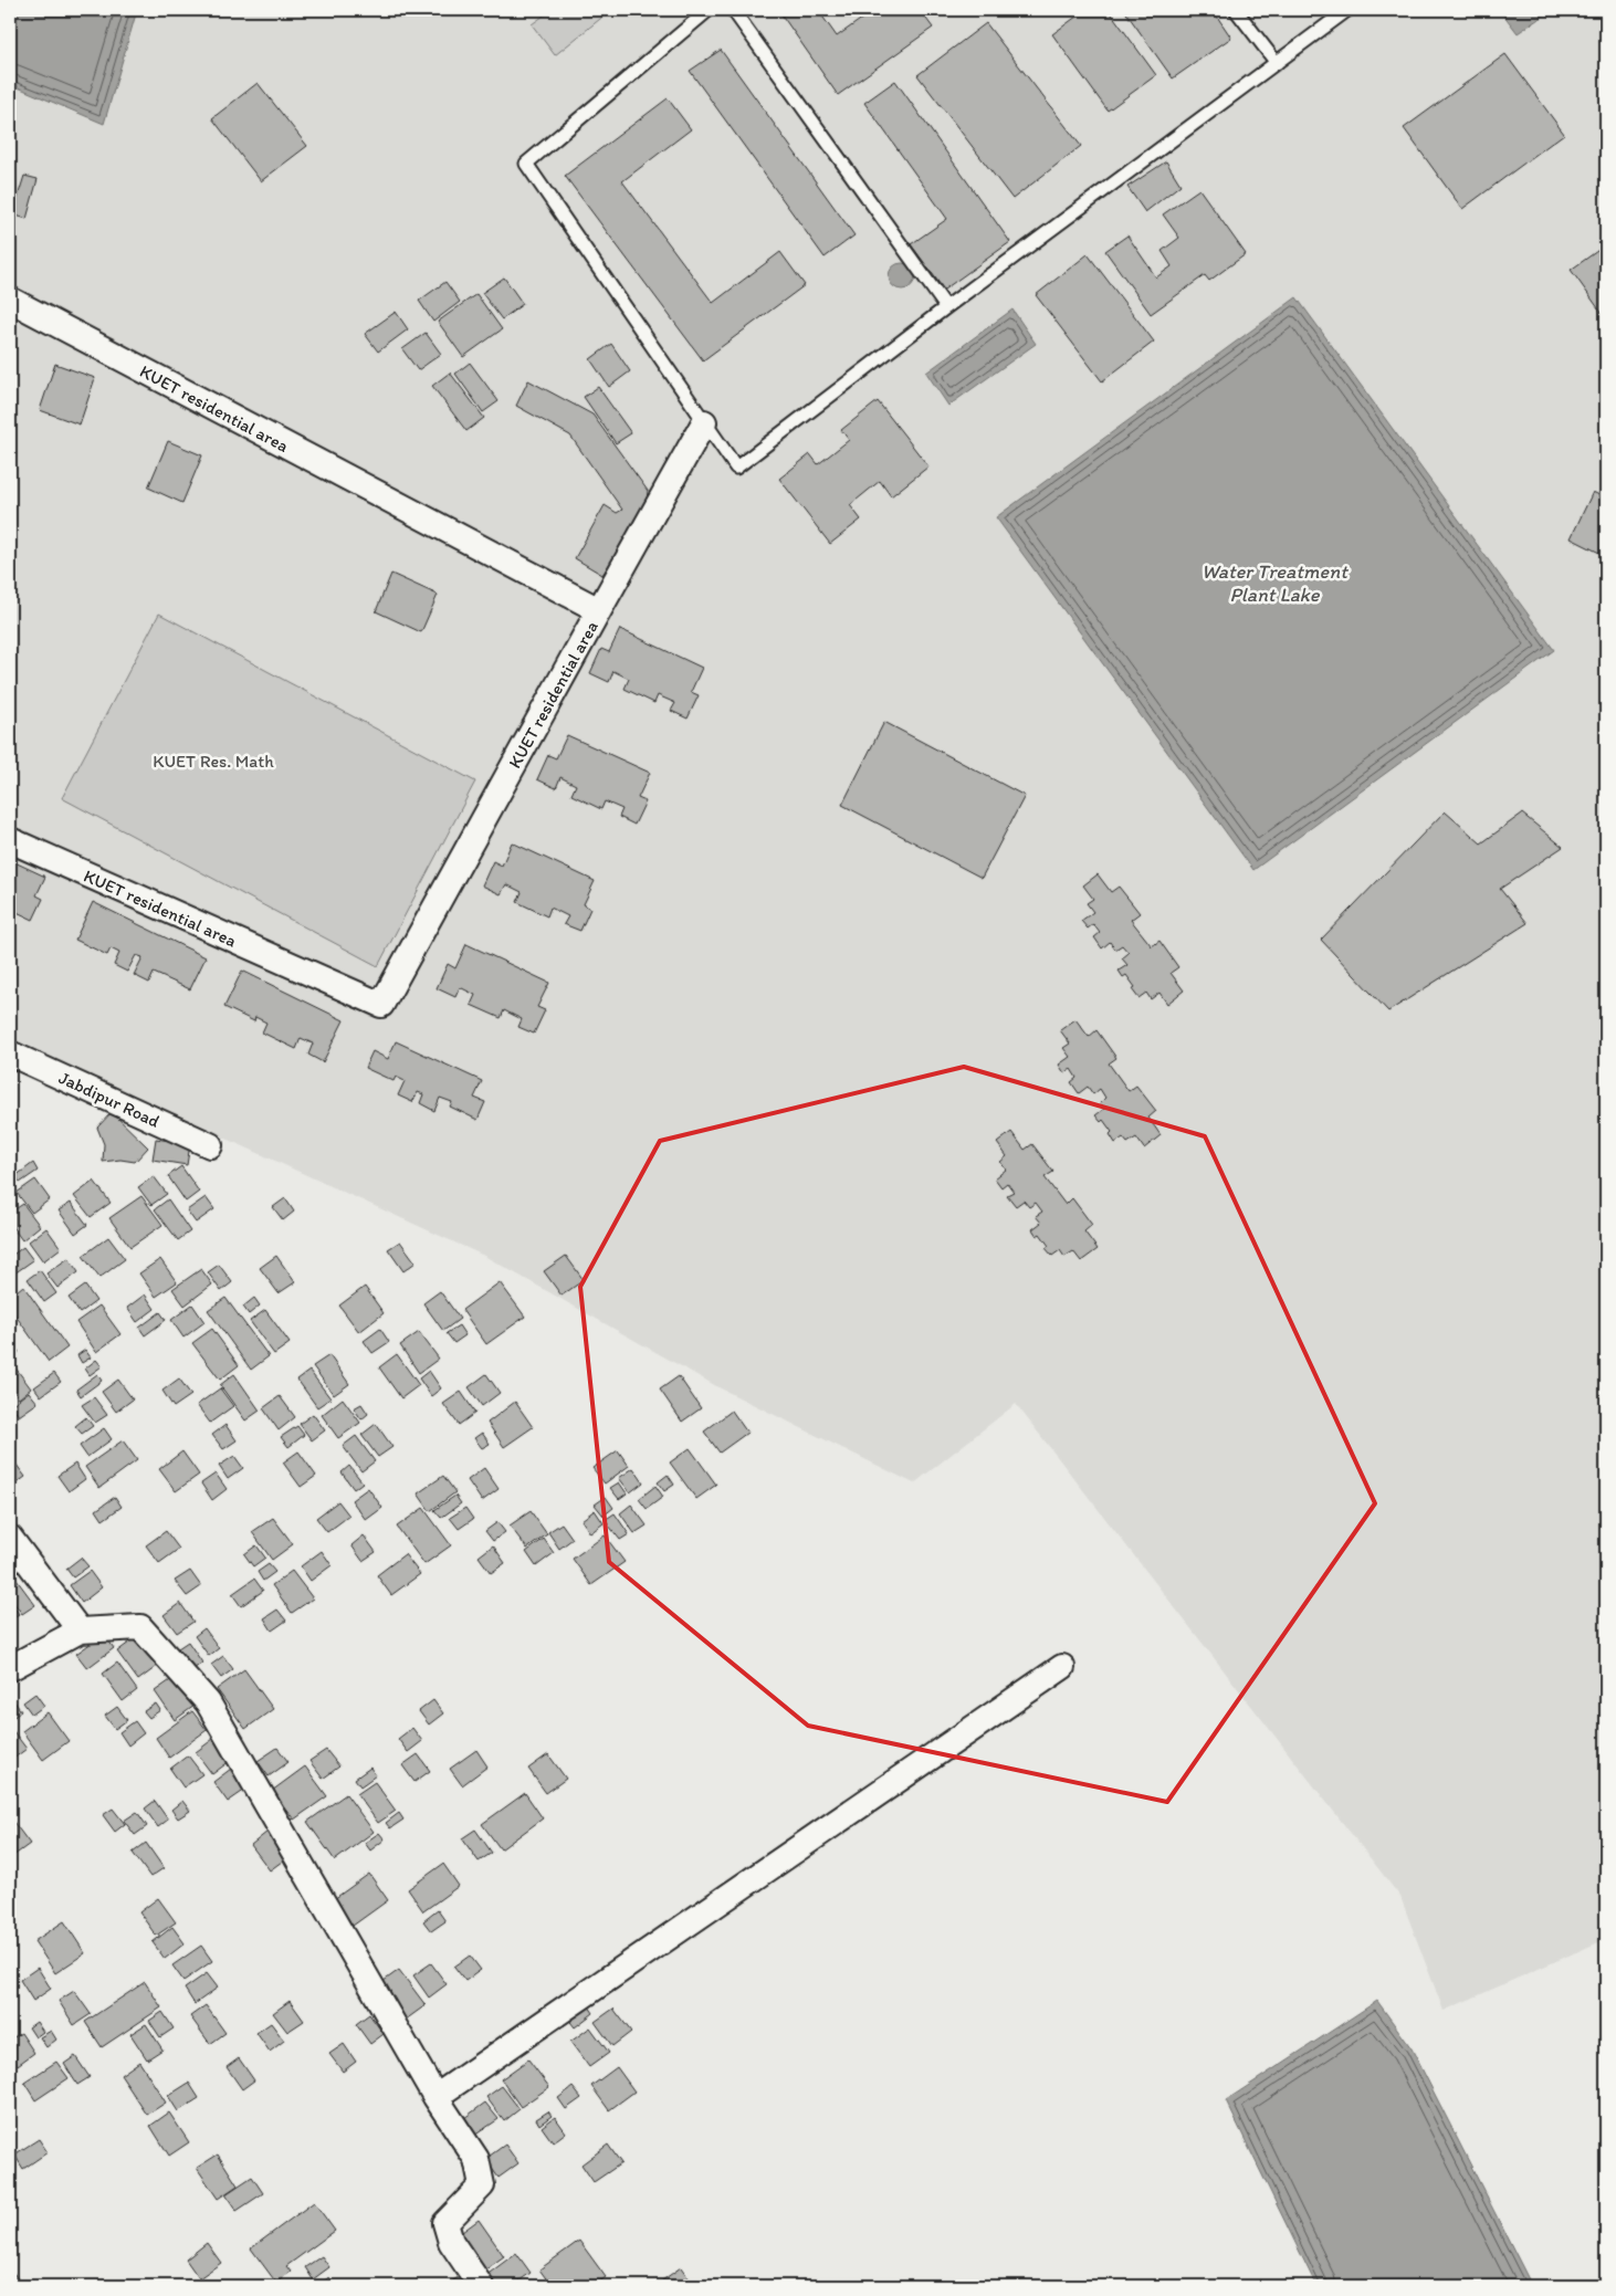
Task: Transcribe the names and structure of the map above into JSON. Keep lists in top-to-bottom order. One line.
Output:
{"streets":{"street":["KUET residential area","Jabdipur Road"]},"water":["Water Treatment Plant Lake"],"parks":["KUET Res. Math"]}
